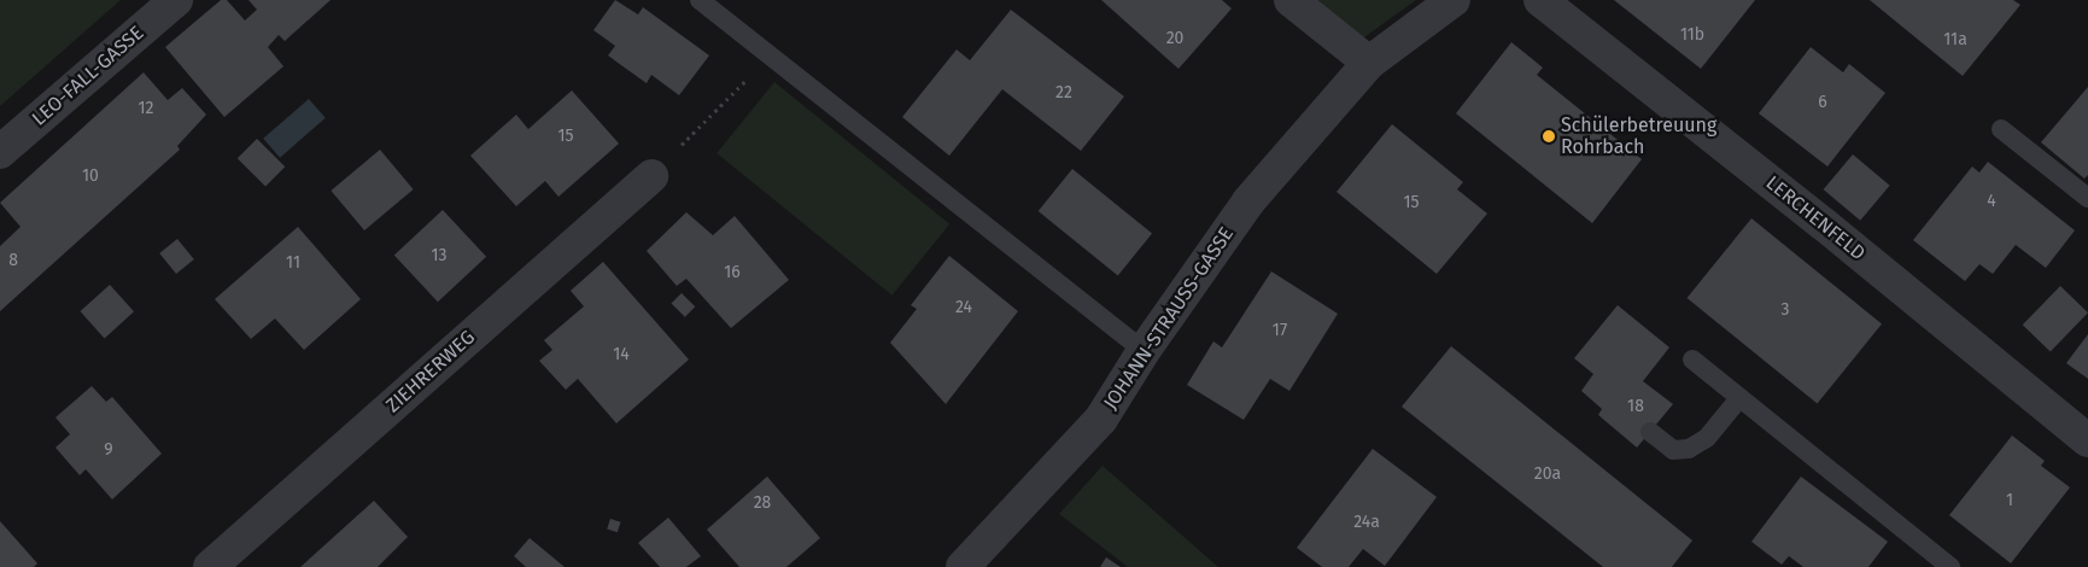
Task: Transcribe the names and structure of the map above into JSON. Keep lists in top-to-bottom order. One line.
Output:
{"streets":{"street":["LEO-FALL-GASSE","LERCHENFELD","JOHANN-STRAUSS-GASSE","ZIEHRERWEG"]},"places":["Schülerbetreuung Rohrbach"],"house_numbers":["11b","20","11a","22","6","12","15","10","4","15","13","8","11","16","24","3","17","14","18","9","20a","1","28","24a"]}
